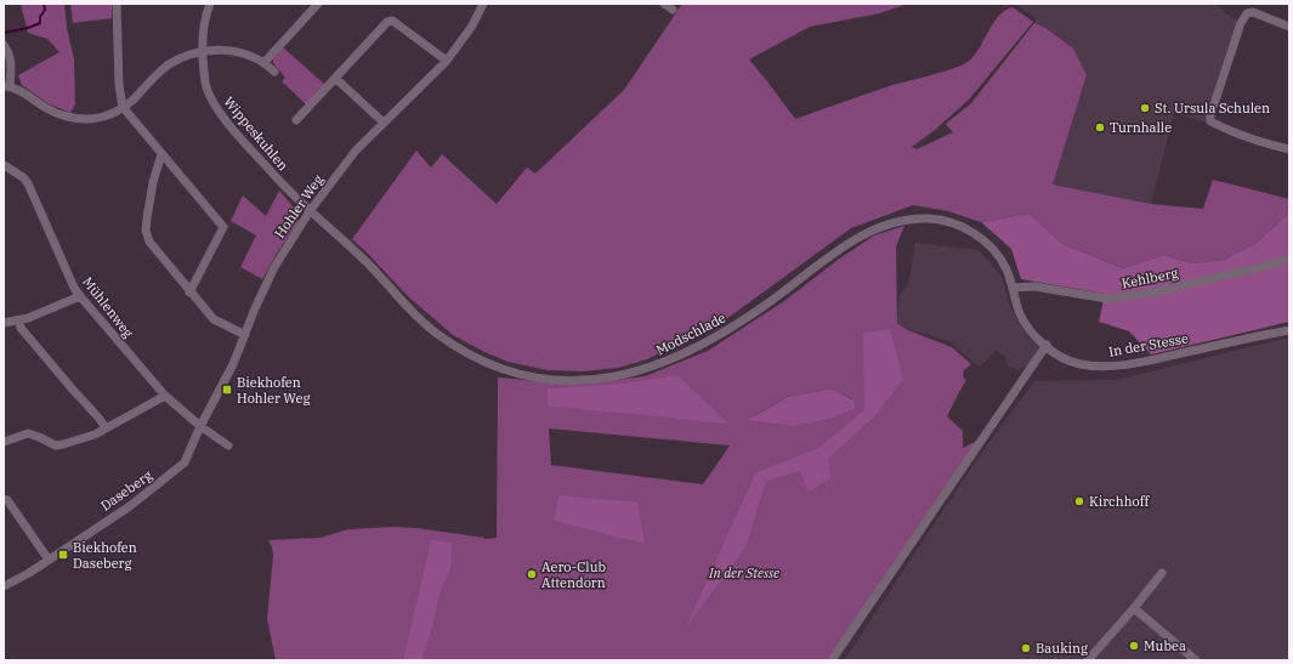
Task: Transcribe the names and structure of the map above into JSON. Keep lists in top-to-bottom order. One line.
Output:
{"streets":{"street":["Wippeskuhlen","Hohler Weg","Kehlberg","Mühlenweg","Modschlade","In der Stesse","Daseberg"]},"crossings":[["Wippeskuhlen","Hohler Weg"],["Wippeskuhlen","Modschlade"],["Hohler Weg","Mühlenweg"],["Hohler Weg","Modschlade"],["Hohler Weg","Daseberg"],["Kehlberg","Modschlade"],["Mühlenweg","Daseberg"],["Modschlade","In der Stesse"]],"parks":["In der Stesse"],"places":{"other":["St. Ursula Schulen","Turnhalle","Kirchhoff","Aero-Club Attendorn","Mubea","Bauking"],"transit":["Biekhofen Hohler Weg","Biekhofen Daseberg"]}}
